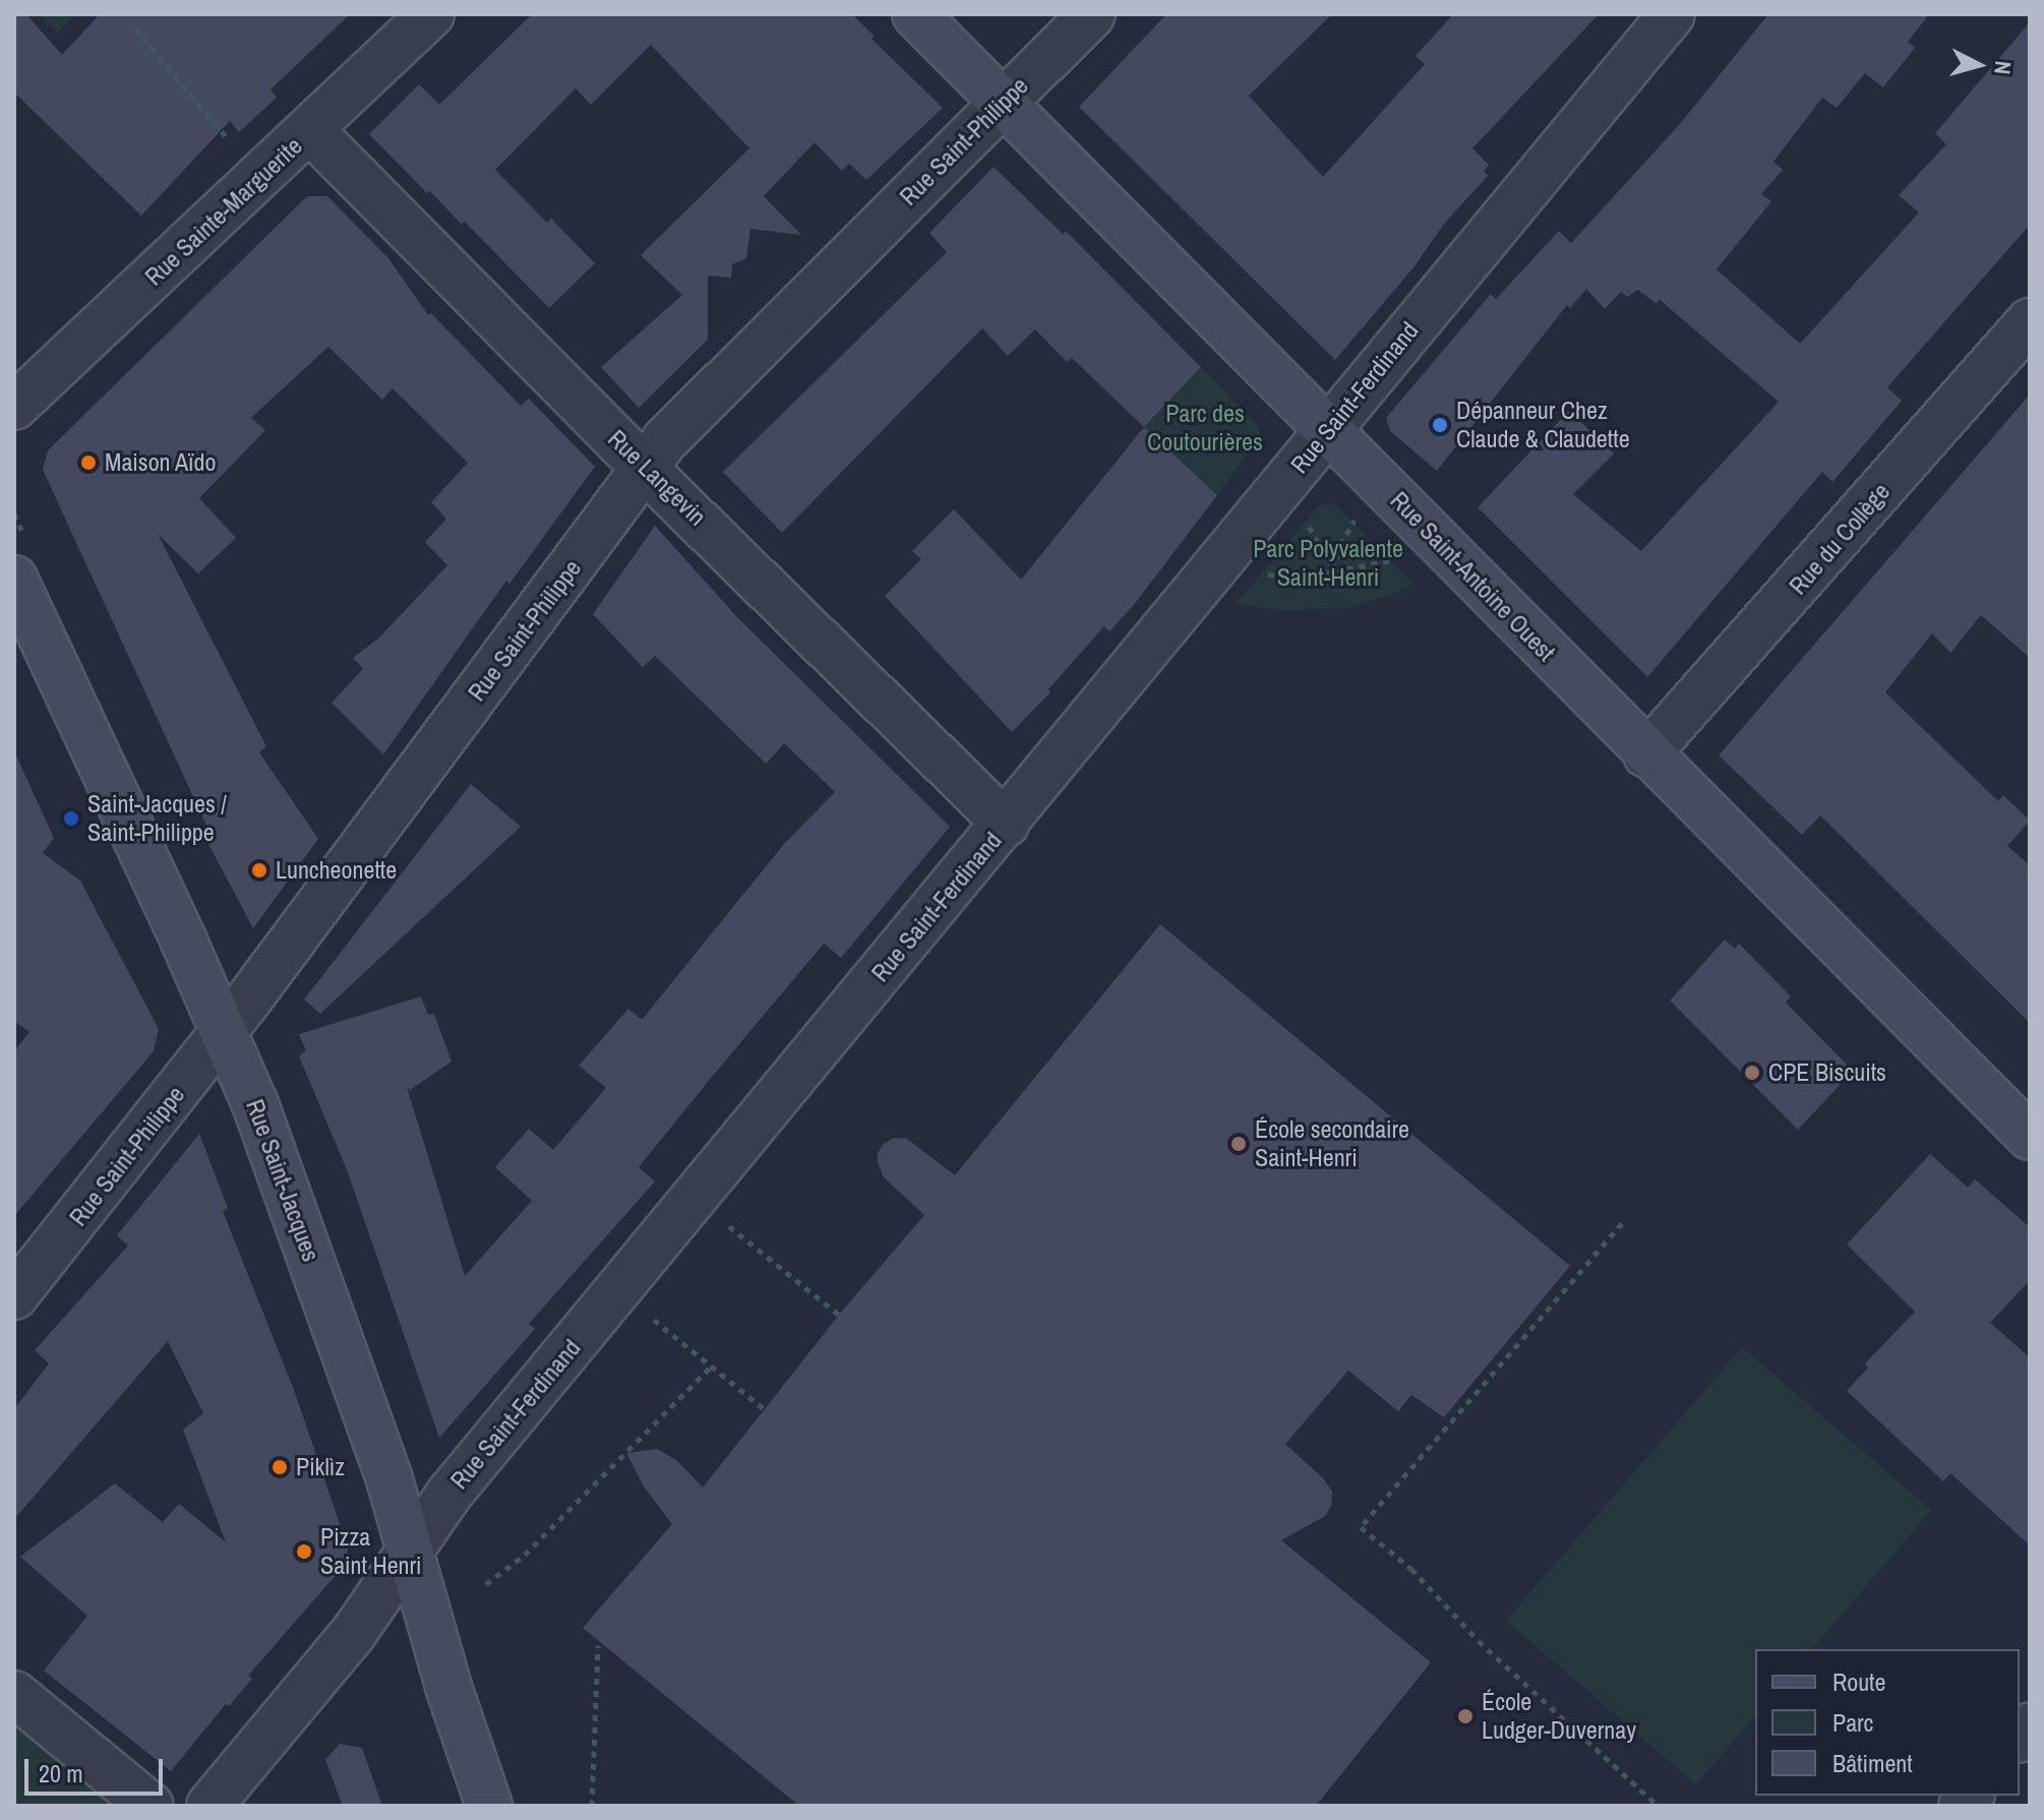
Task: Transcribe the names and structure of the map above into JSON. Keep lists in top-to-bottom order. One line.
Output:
{"streets":{"main road":["Rue Saint-Antoine Ouest","Rue Saint-Jacques"],"street":["Rue Saint-Philippe","Rue Sainte-Marguerite","Rue Saint-Ferdinand","Rue Langevin","Rue du Collège"]},"crossings":[["Rue Saint-Philippe","Rue Langevin"],["Rue Saint-Philippe","Rue Saint-Antoine Ouest"],["Rue Saint-Philippe","Rue Saint-Jacques"],["Rue Sainte-Marguerite","Rue Langevin"],["Rue Saint-Ferdinand","Rue Langevin"],["Rue Saint-Ferdinand","Rue Saint-Antoine Ouest"],["Rue Saint-Ferdinand","Rue Saint-Jacques"],["Rue du Collège","Rue Saint-Antoine Ouest"]],"parks":["Parc des Coutourières","Parc Polyvalente Saint-Henri"],"places":["Dépanneur Chez Claude & Claudette","Maison Aïdo","Saint-Jacques / Saint-Philippe","Luncheonette","CPE Biscuits","École secondaire Saint-Henri","Piklìz","Pizza Saint Henri","École Ludger-Duvernay"],"legend":["Route","Parc","Bâtiment"],"scale_bar":"20 m","north":"right"}
